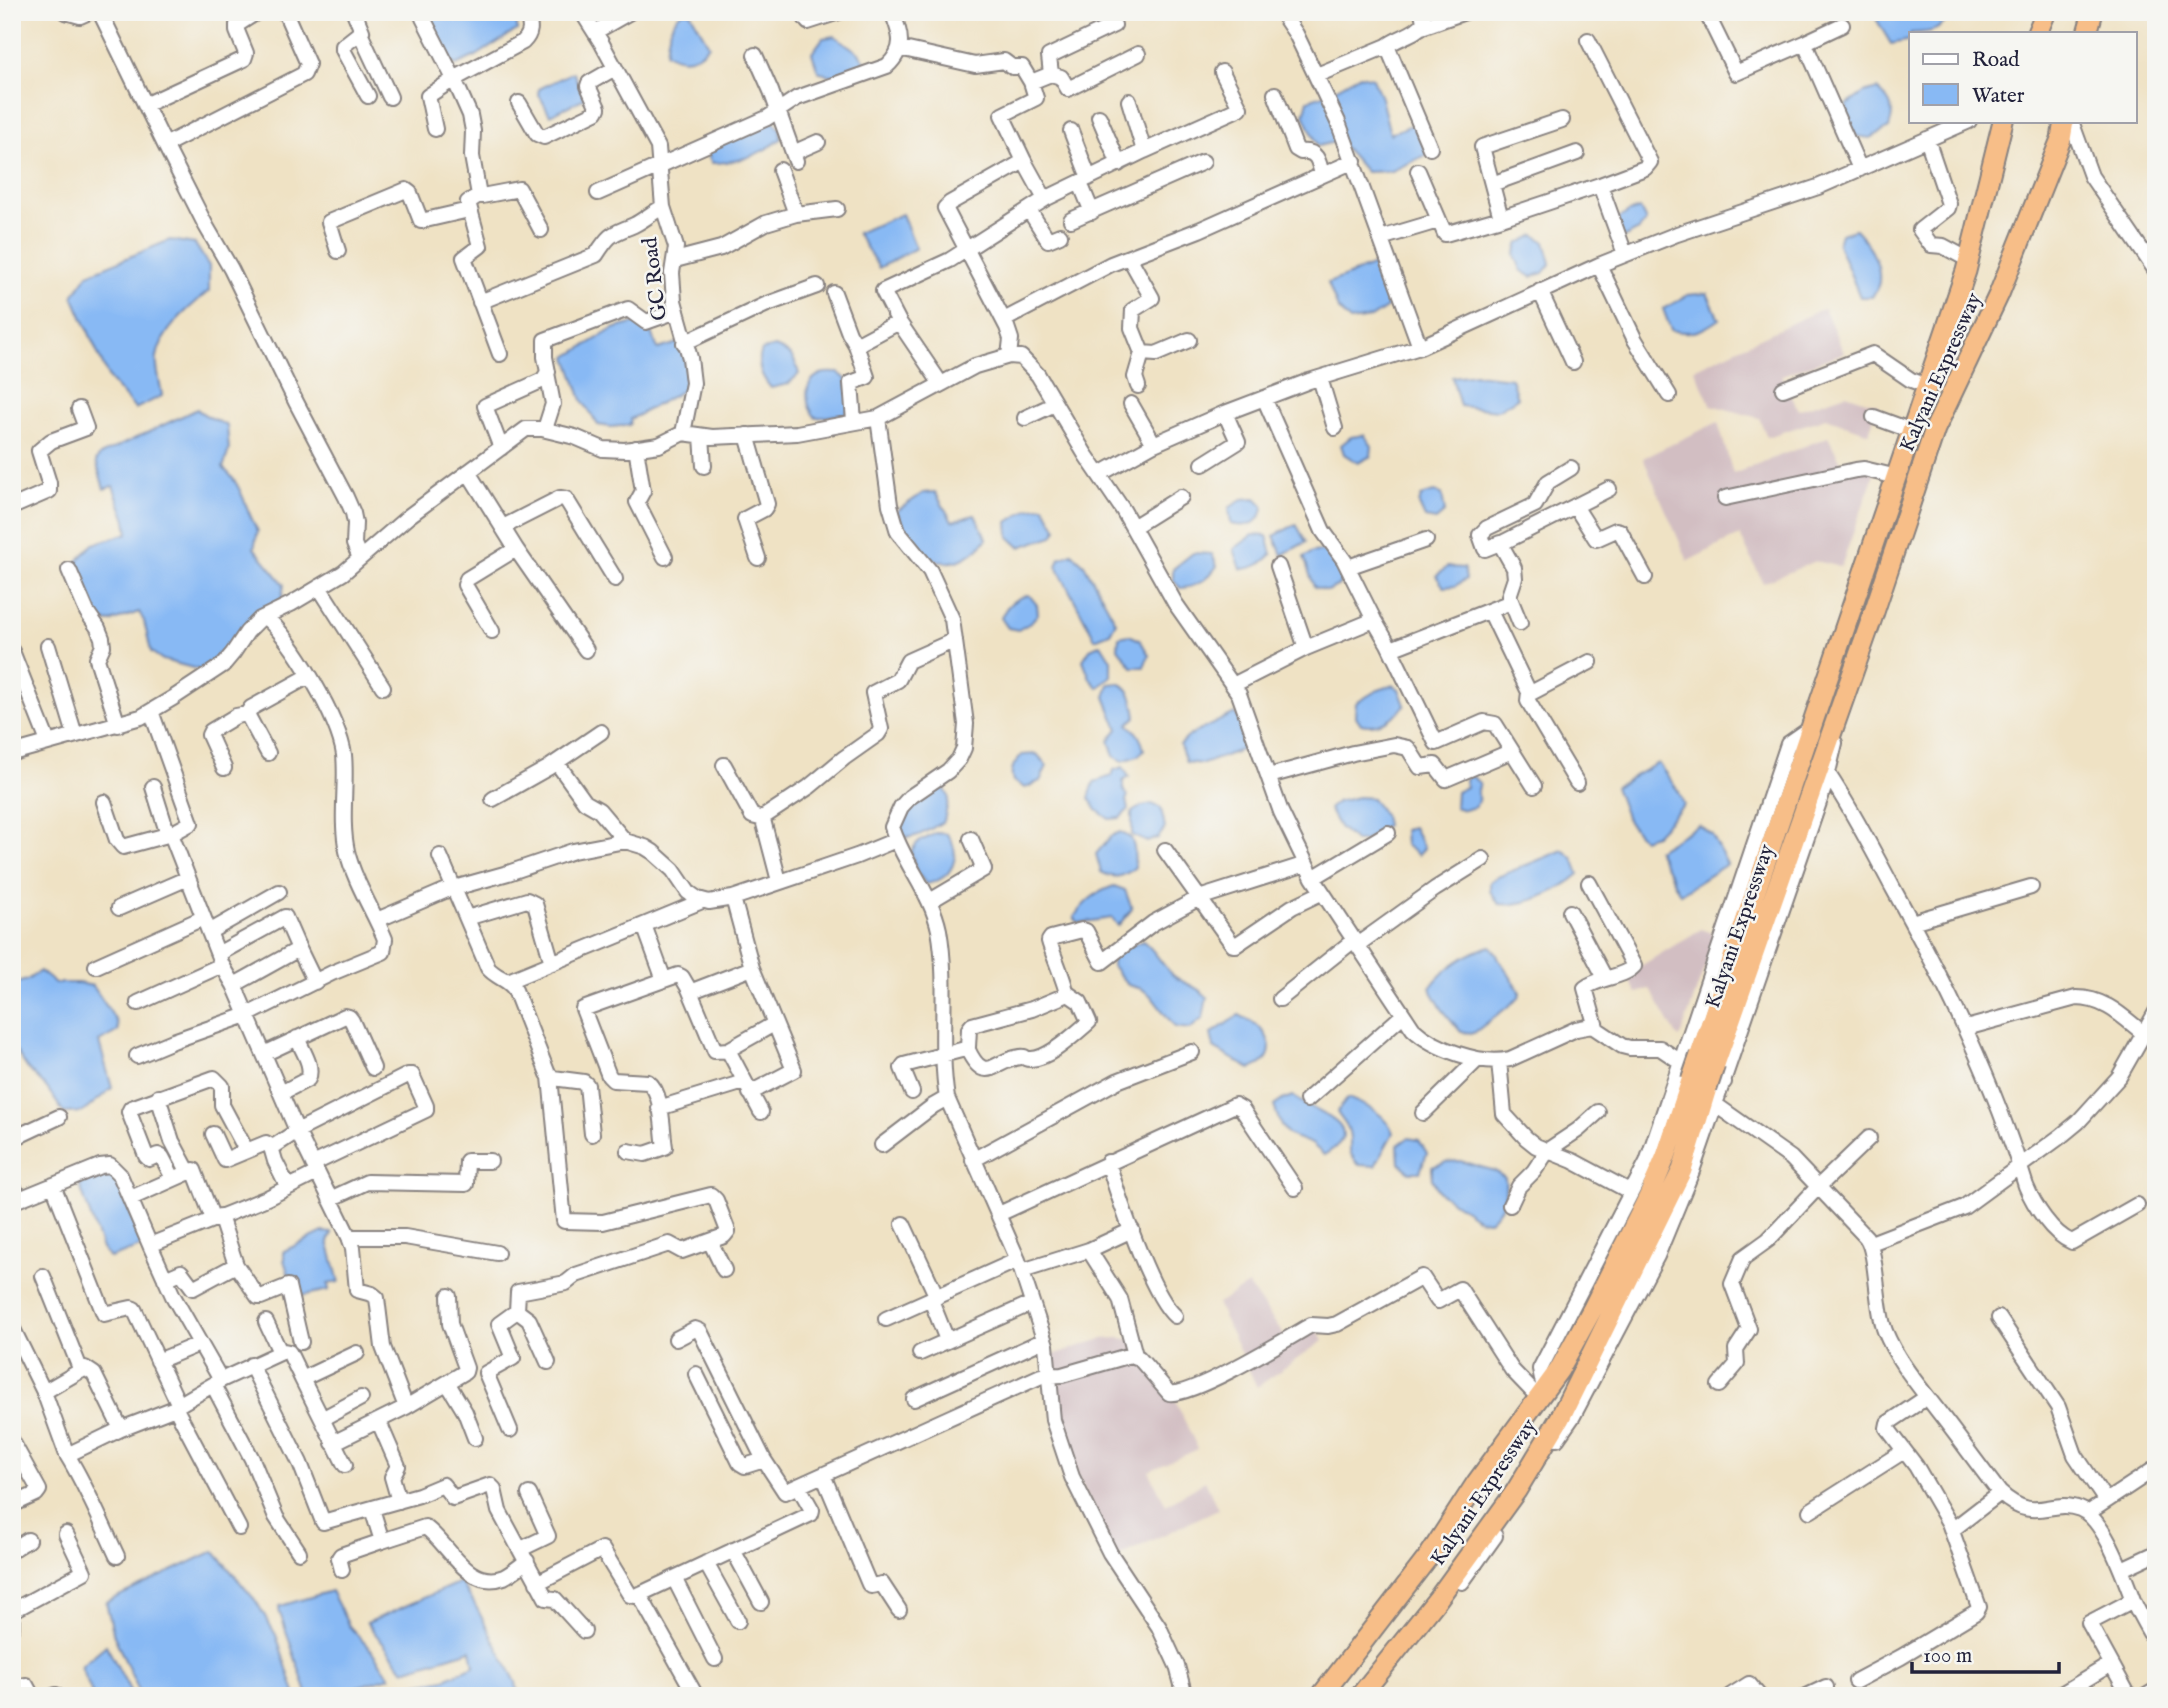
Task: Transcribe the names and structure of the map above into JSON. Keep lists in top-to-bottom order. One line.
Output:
{"streets":{"highway":["Kalyani Expressway"],"street":["GC Road"]},"legend":["Road","Water"],"scale_bar":"100 m"}
